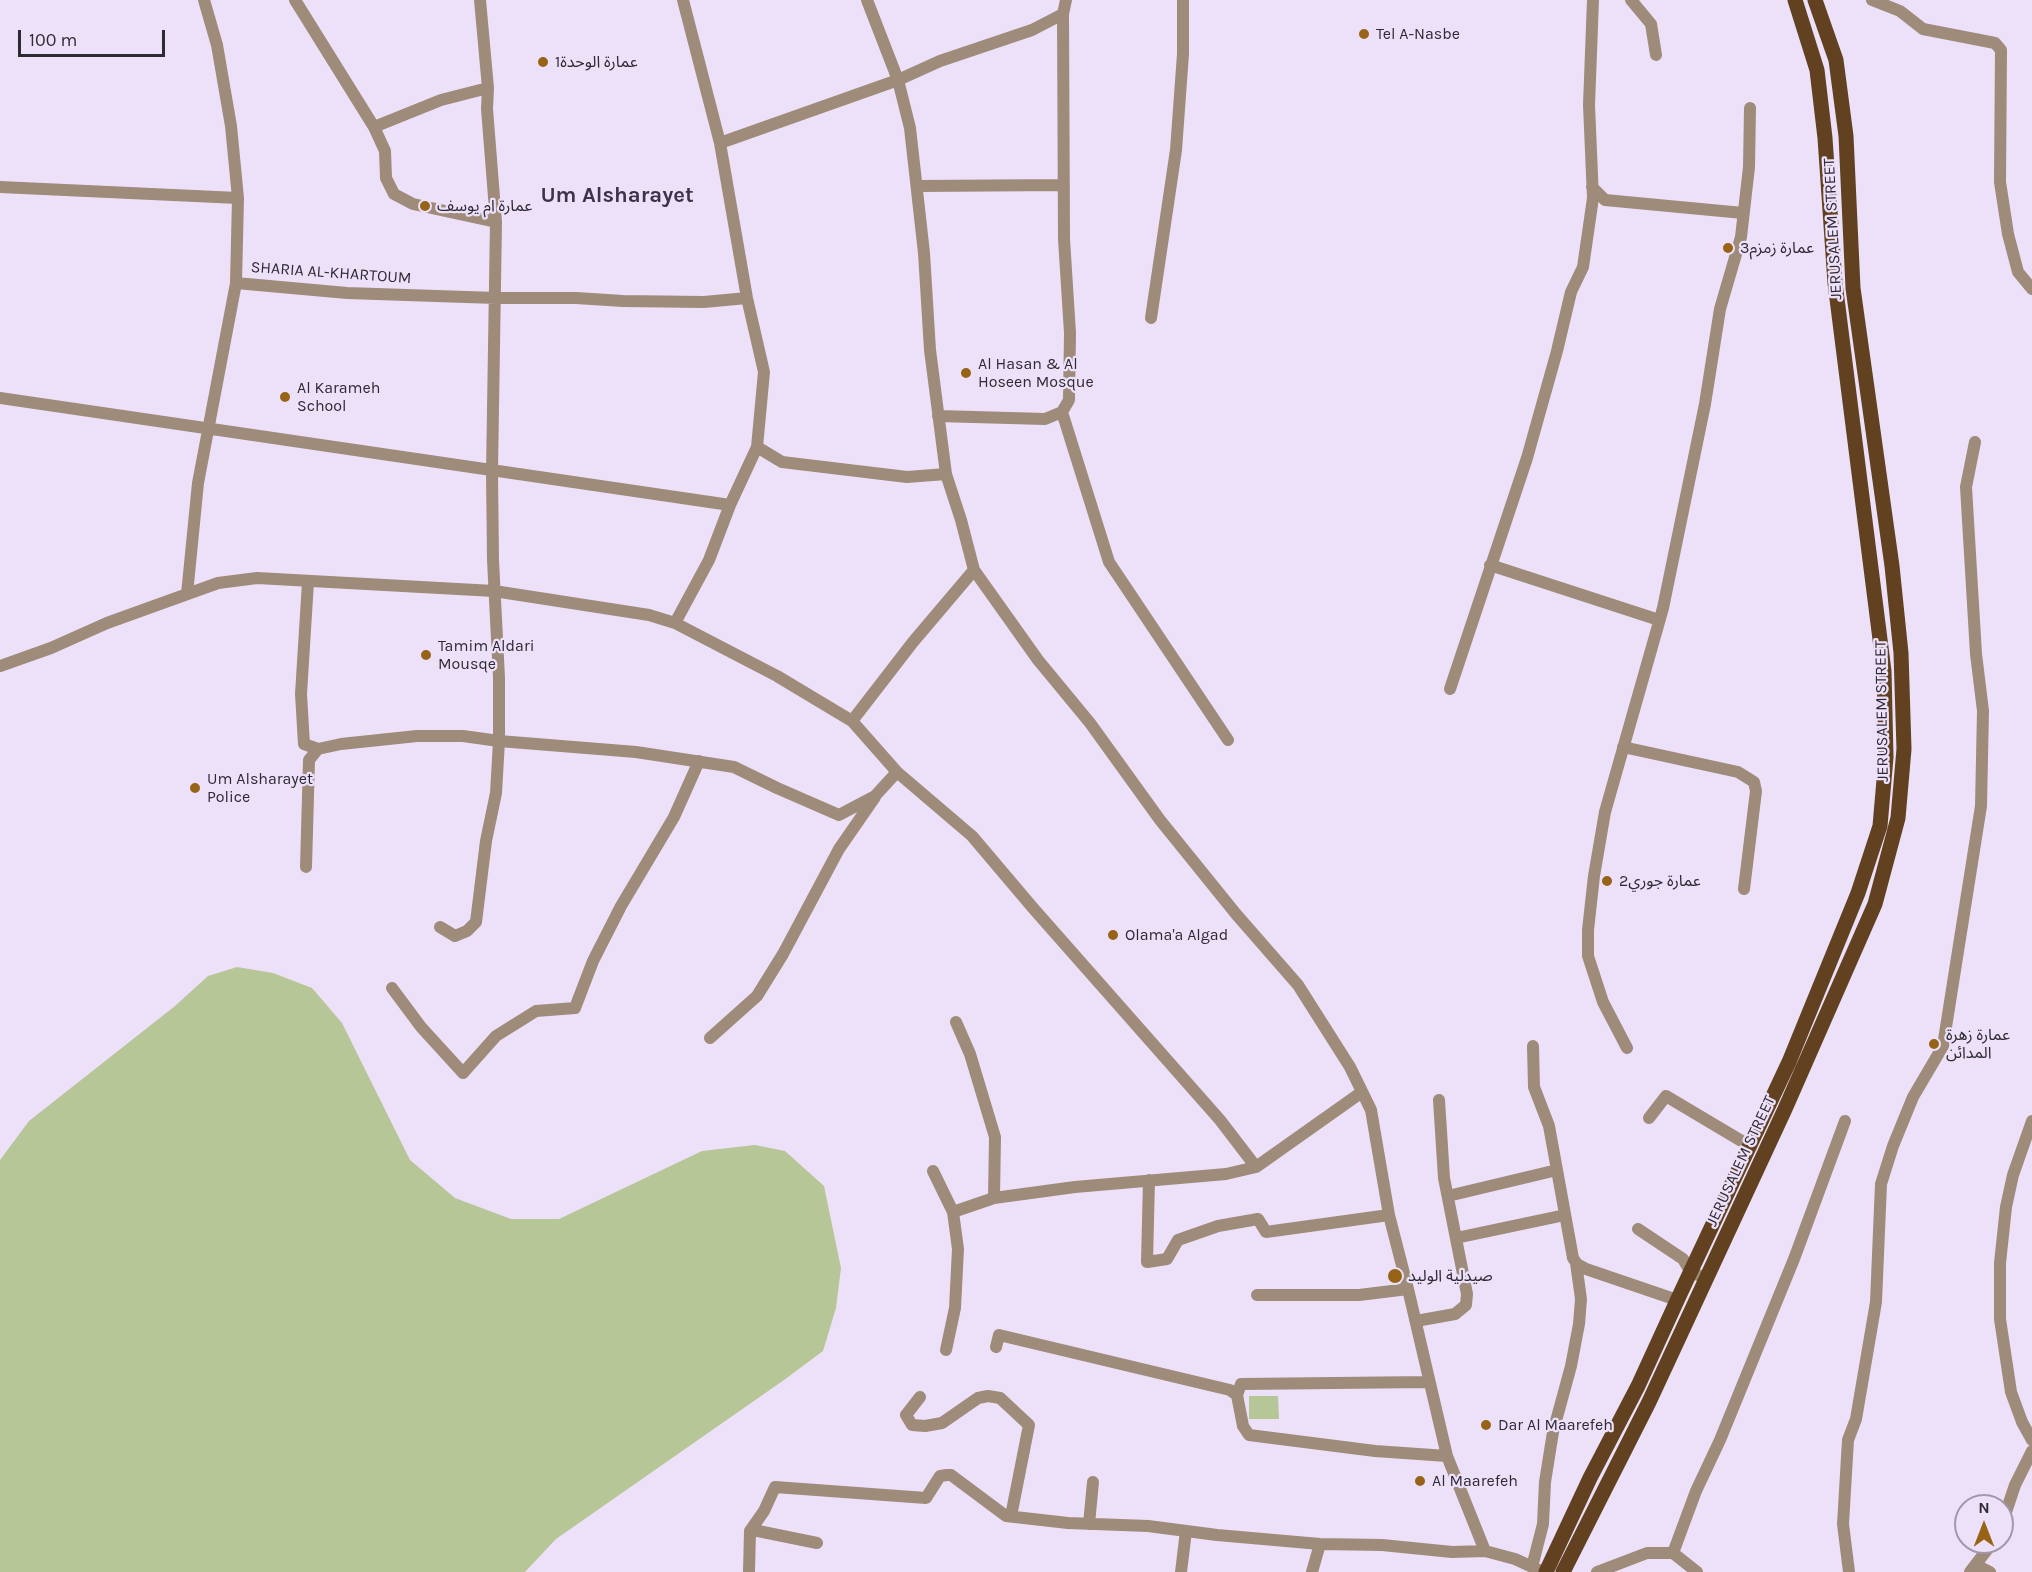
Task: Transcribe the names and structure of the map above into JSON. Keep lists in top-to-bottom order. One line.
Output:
{"streets":{"main road":["JERUSALEM STREET"],"street":["SHARIA AL-KHARTOUM"]},"districts":["Um Alsharayet"],"places":["Tel A-Nasbe","عمارة الوحدة1","عمارة ام يوسف","عمارة زمزم3","Al Hasan & Al Hoseen Mosque","Al Karameh School","Tamim Aldari Mousqe","Um Alsharayet Police","عمارة جوري2","Olama'a Algad","عمارة زهرة المدائن","صيدلية الوليد","Dar Al Maarefeh","Al Maarefeh"],"scale_bar":"100 m","north":"top"}
